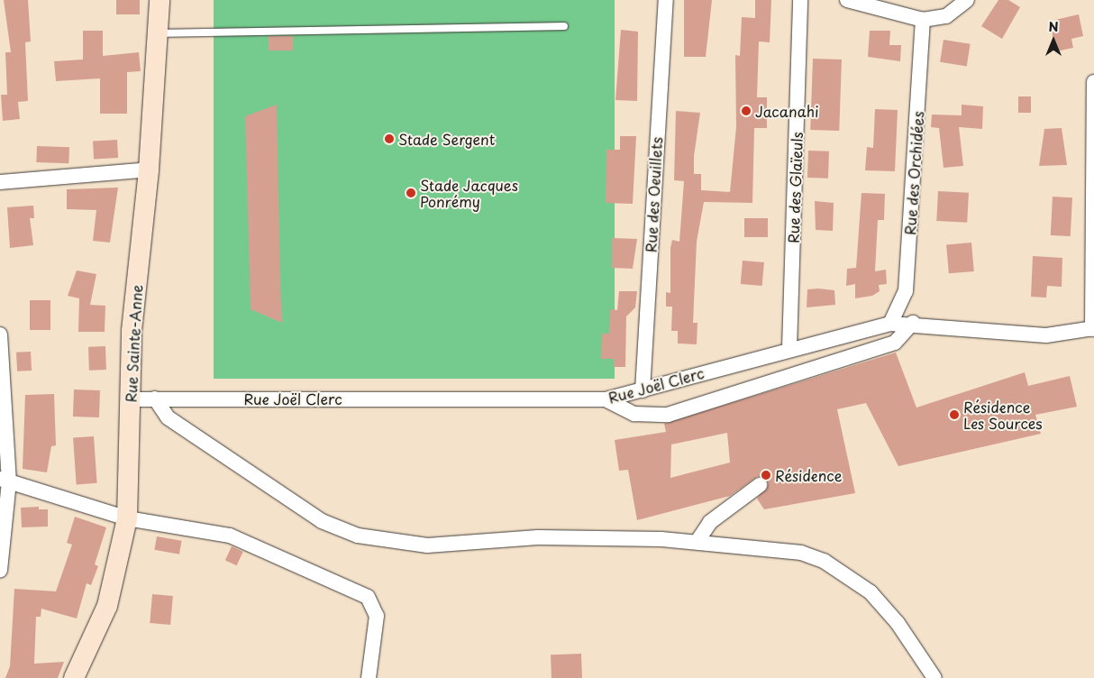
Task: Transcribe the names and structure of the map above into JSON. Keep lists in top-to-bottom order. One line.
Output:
{"streets":{"main road":["Rue Sainte-Anne"],"street":["Rue des Orchidées","Rue des Glaïeuls","Rue des Oeuillets","Rue Joël Clerc"]},"crossings":[["Rue des Orchidées","Rue Joël Clerc"],["Rue des Glaïeuls","Rue Joël Clerc"],["Rue des Oeuillets","Rue Joël Clerc"],["Rue Sainte-Anne","Rue Joël Clerc"]],"places":["Jacanahi","Stade Sergent","Stade Jacques Ponrémy","Résidence Les Sources","Résidence"],"north":"top"}
